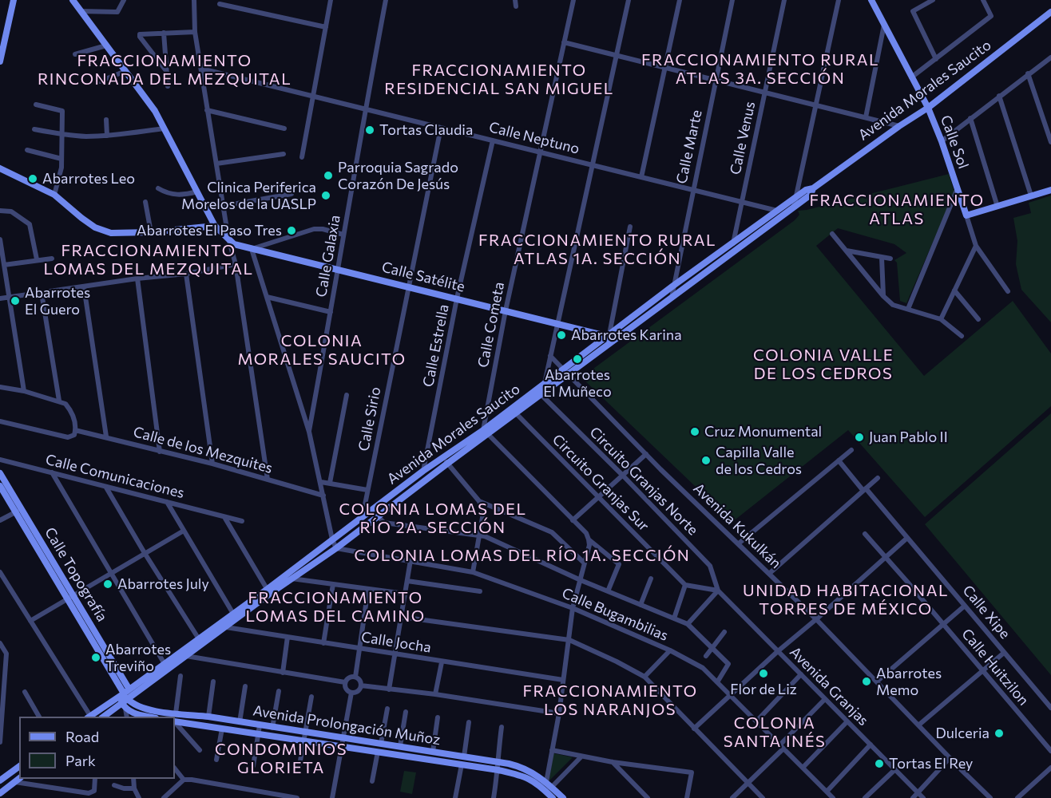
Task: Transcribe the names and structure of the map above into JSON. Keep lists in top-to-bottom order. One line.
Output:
{"streets":{"street":["Avenida Morales Saucito","Calle Neptuno","Calle Venus","Calle Sol","Calle Marte","Calle Galaxia","Calle Satélite","Calle Cometa","Calle Estrella","Calle Sirio","Calle de los Mezquites","Calle Comunicaciones","Circuito Granjas Norte","Circuito Granjas Sur","Avenida Kukulkán","Calle Topografía","Calle Xipe","Calle Bugambilias","Calle Jocha","Calle Huitzilon","Avenida Granjas","Avenida Prolongación Muñoz"]},"crossings":[["Avenida Morales Saucito","Calle Neptuno"],["Avenida Morales Saucito","Calle Venus"],["Avenida Morales Saucito","Calle Sol"],["Avenida Morales Saucito","Calle Marte"],["Avenida Morales Saucito","Calle Satélite"],["Avenida Morales Saucito","Calle Cometa"],["Avenida Morales Saucito","Calle Estrella"],["Avenida Morales Saucito","Calle Sirio"],["Avenida Morales Saucito","Circuito Granjas Norte"],["Avenida Morales Saucito","Circuito Granjas Sur"],["Avenida Morales Saucito","Avenida Kukulkán"],["Avenida Morales Saucito","Calle Topografía"],["Avenida Morales Saucito","Calle Bugambilias"],["Avenida Morales Saucito","Calle Jocha"],["Avenida Morales Saucito","Avenida Prolongación Muñoz"],["Calle Neptuno","Calle Venus"],["Calle Neptuno","Calle Marte"],["Calle Neptuno","Calle Galaxia"],["Calle Neptuno","Calle Cometa"],["Calle Neptuno","Calle Estrella"],["Calle Neptuno","Calle Sirio"],["Calle Galaxia","Calle Satélite"],["Calle Satélite","Calle Cometa"],["Calle Satélite","Calle Estrella"],["Calle Satélite","Calle Sirio"],["Circuito Granjas Norte","Avenida Granjas"],["Calle Topografía","Avenida Prolongación Muñoz"]],"districts":["FRACCIONAMIENTO RURAL ATLAS 3A. SECCIÓN","FRACCIONAMIENTO RINCONADA DEL MEZQUITAL","FRACCIONAMIENTO RESIDENCIAL SAN MIGUEL","FRACCIONAMIENTO ATLAS","FRACCIONAMIENTO RURAL ATLAS 1A. SECCIÓN","FRACCIONAMIENTO LOMAS DEL MEZQUITAL","COLONIA MORALES SAUCITO","COLONIA VALLE DE LOS CEDROS","COLONIA LOMAS DEL RÍO 2A. SECCIÓN","COLONIA LOMAS DEL RÍO 1A. SECCIÓN","UNIDAD HABITACIONAL TORRES DE MÉXICO","FRACCIONAMIENTO LOMAS DEL CAMINO","FRACCIONAMIENTO LOS NARANJOS","COLONIA SANTA INÉS","CONDOMINIOS GLORIETA"],"places":["Tortas Claudia","Parroquia Sagrado Corazón De Jesús","Abarrotes Leo","Clinica Periferica Morelos de la UASLP","Abarrotes El Paso Tres","Abarrotes El Guero","Abarrotes Karina","Abarrotes El Muñeco","Cruz Monumental","Juan Pablo II","Capilla Valle de los Cedros","Abarrotes July","Abarrotes Treviño","Flor de Liz","Abarrotes Memo","Dulceria","Tortas El Rey"],"legend":["Road","Park"]}
